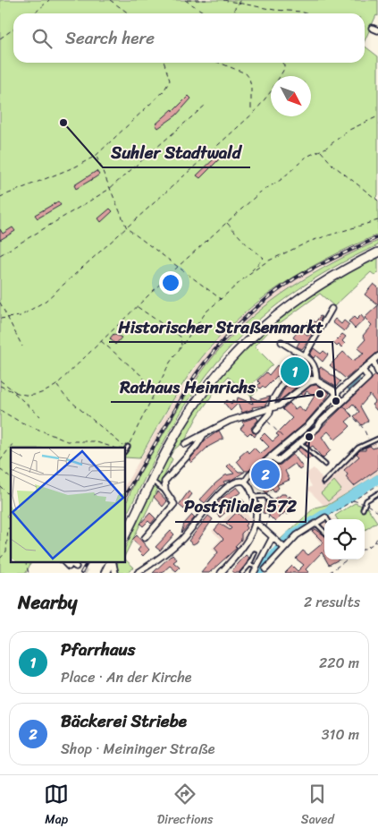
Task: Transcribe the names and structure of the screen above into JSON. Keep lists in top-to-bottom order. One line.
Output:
{"places":["Suhler Stadtwald","Rathaus Heinrichs","Historischer Straßenmarkt","Postfiliale 572"],"north":"bottom right","page":{"search":"Search here","pins":["1","2"],"heading":["Nearby","2 results"],"list":[{"mark":"1","name":"Pfarrhaus","note":"Place · An der Kirche","value":"220 m"},{"mark":"2","name":"Bäckerei Striebe","note":"Shop · Meininger Straße","value":"310 m"}],"nav":["Map","Directions","Saved"]}}
